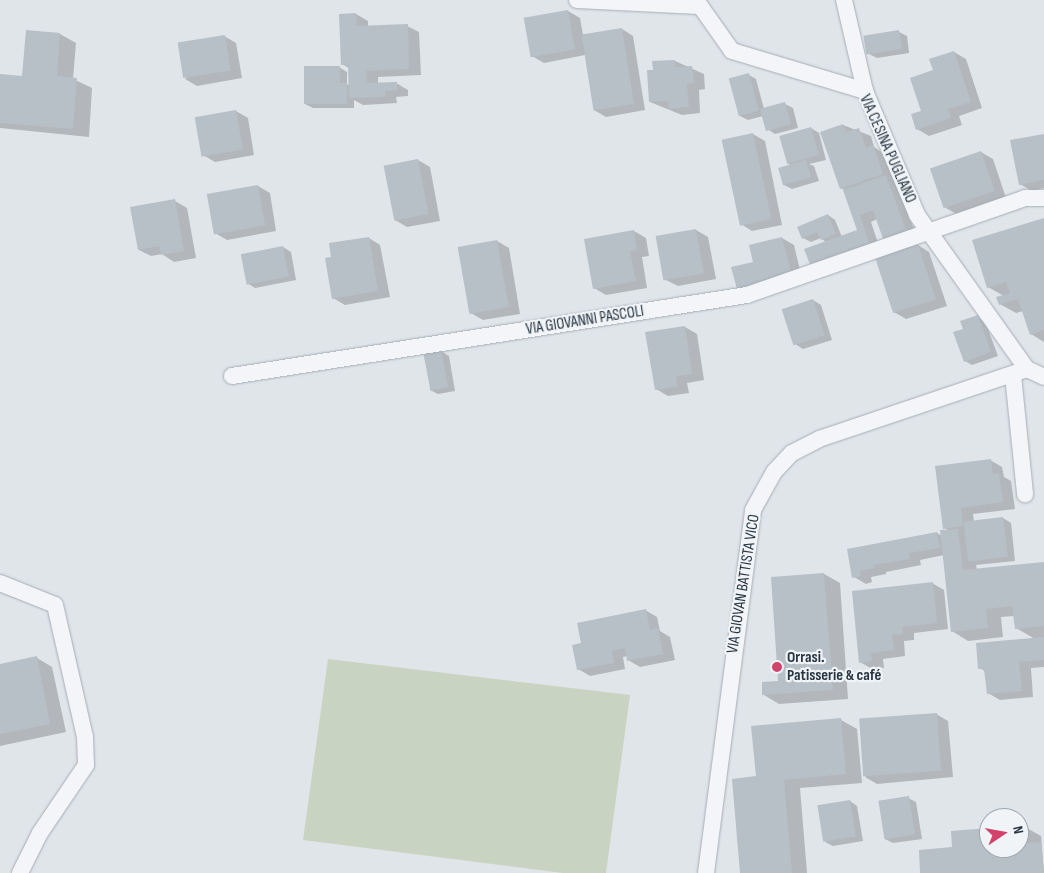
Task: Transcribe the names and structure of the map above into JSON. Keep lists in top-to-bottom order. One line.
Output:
{"streets":{"street":["VIA CESINA PUGLIANO","VIA GIOVANNI PASCOLI","VIA GIOVAN BATTISTA VICO"]},"crossings":[["VIA CESINA PUGLIANO","VIA GIOVANNI PASCOLI"],["VIA CESINA PUGLIANO","VIA GIOVAN BATTISTA VICO"]],"places":["Orrasi. Patisserie & café"],"north":"right"}
